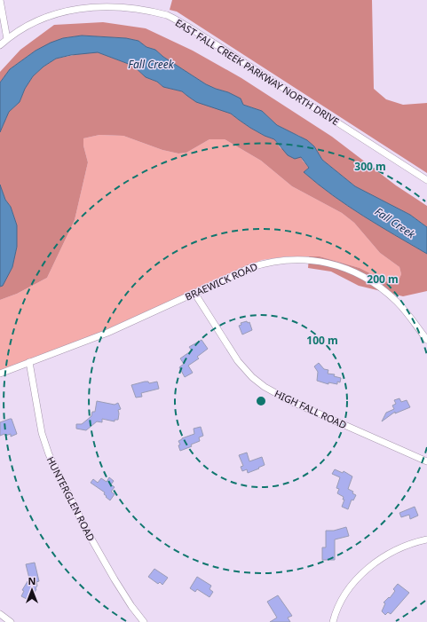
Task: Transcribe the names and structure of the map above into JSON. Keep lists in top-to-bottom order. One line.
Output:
{"streets":{"street":["EAST FALL CREEK PARKWAY NORTH DRIVE","BRAEWICK ROAD","HIGH FALL ROAD","HUNTERGLEN ROAD"]},"crossings":[["BRAEWICK ROAD","HIGH FALL ROAD"],["BRAEWICK ROAD","HUNTERGLEN ROAD"]],"water":["Fall Creek"],"north":"top","rings":["300 m","200 m","100 m"]}
